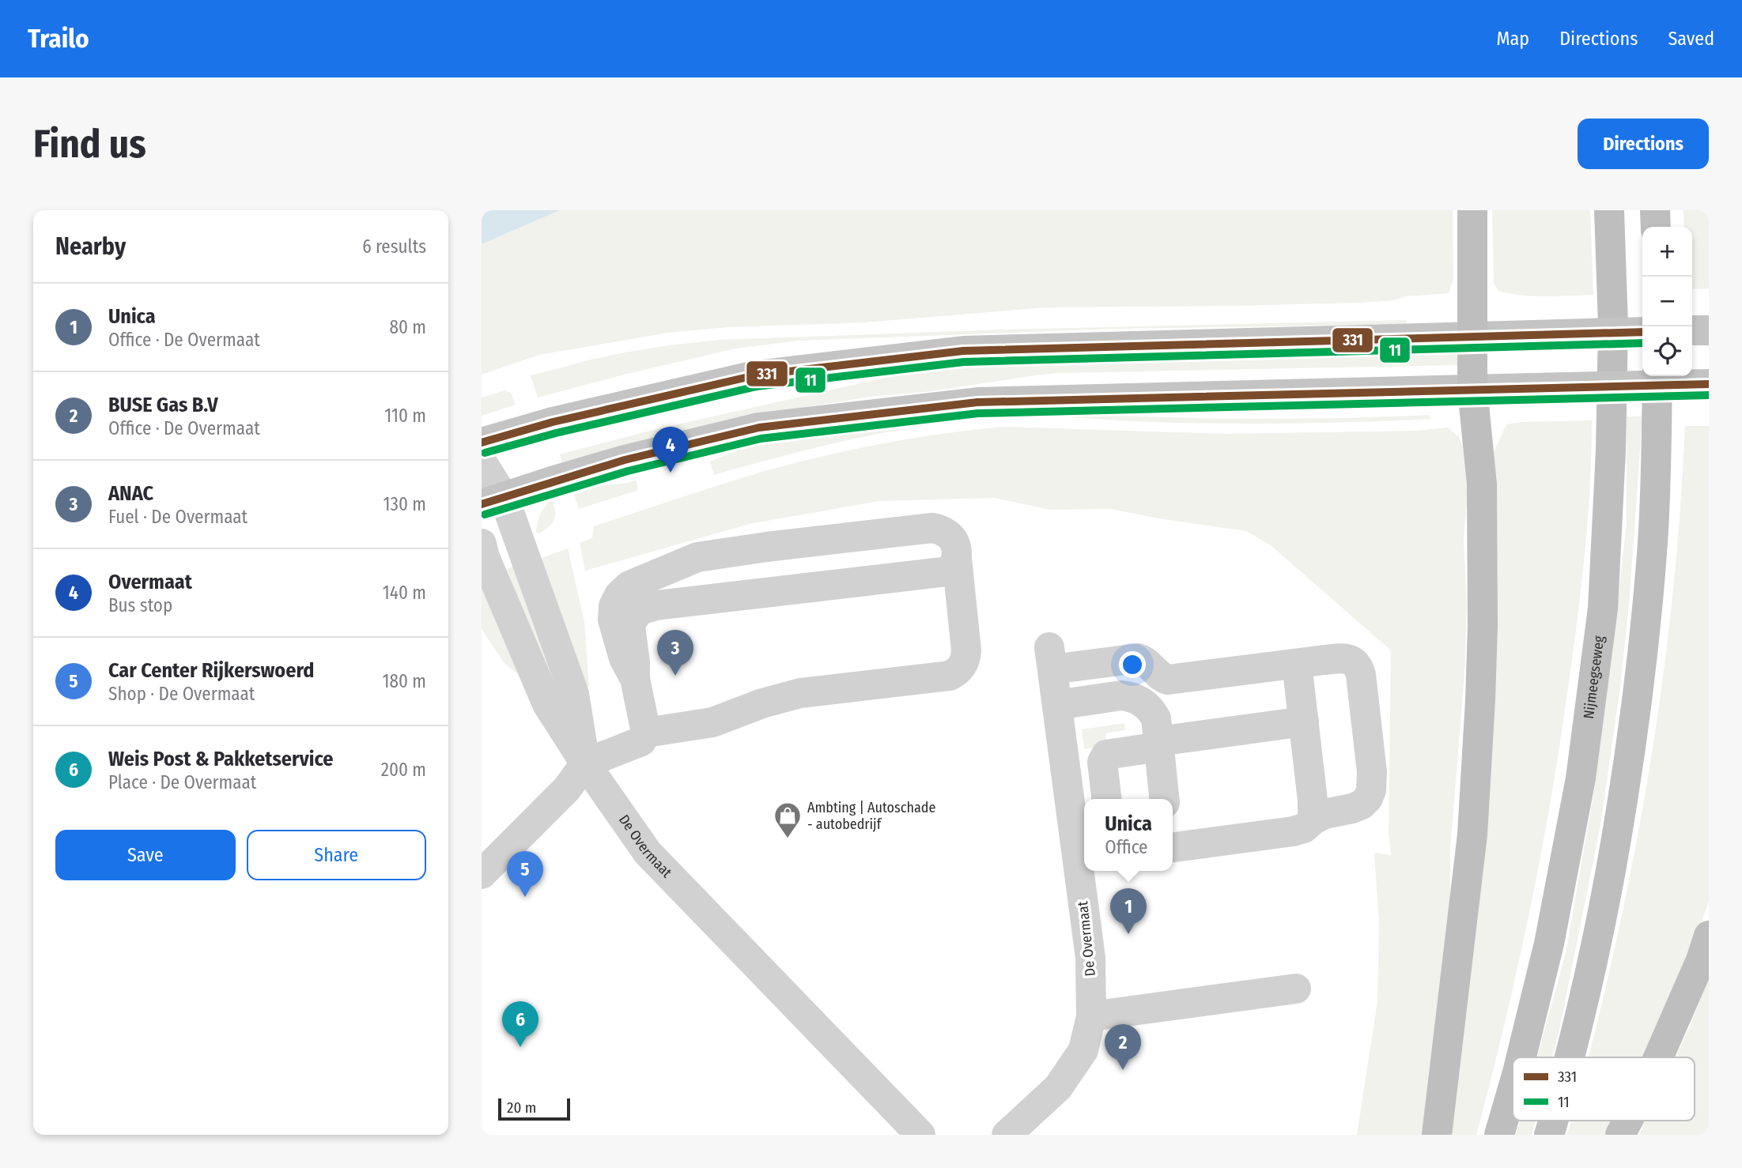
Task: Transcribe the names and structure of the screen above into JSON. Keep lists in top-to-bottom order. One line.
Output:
{"streets":{"highway":["Nijmeegseweg"],"street":["De Overmaat"]},"places":{"shop":["Ambting | Autoschade - autobedrijf"]},"lines":["transit line 331","transit line 11"],"legend":["331","11"],"scale_bar":"20 m","page":{"header":"Trailo","nav":["Map","Directions","Saved"],"buttons":["Directions",["Save","Share"]],"title":"Find us","heading":["Nearby","6 results"],"map_buttons":["+","−"],"list":[{"mark":"1","name":"Unica","note":"Office · De Overmaat","value":"80 m"},{"mark":"2","name":"BUSE Gas B.V","note":"Office · De Overmaat","value":"110 m"},{"mark":"3","name":"ANAC","note":"Fuel · De Overmaat","value":"130 m"},{"mark":"4","name":"Overmaat","note":"Bus stop","value":"140 m"},{"mark":"5","name":"Car Center Rijkerswoerd","note":"Shop · De Overmaat","value":"180 m"},{"mark":"6","name":"Weis Post & Pakketservice","note":"Place · De Overmaat","value":"200 m"}],"pins":["4","3","5","1","6","2"],"popup":["Unica","Office"],"scale":"20 m"}}
